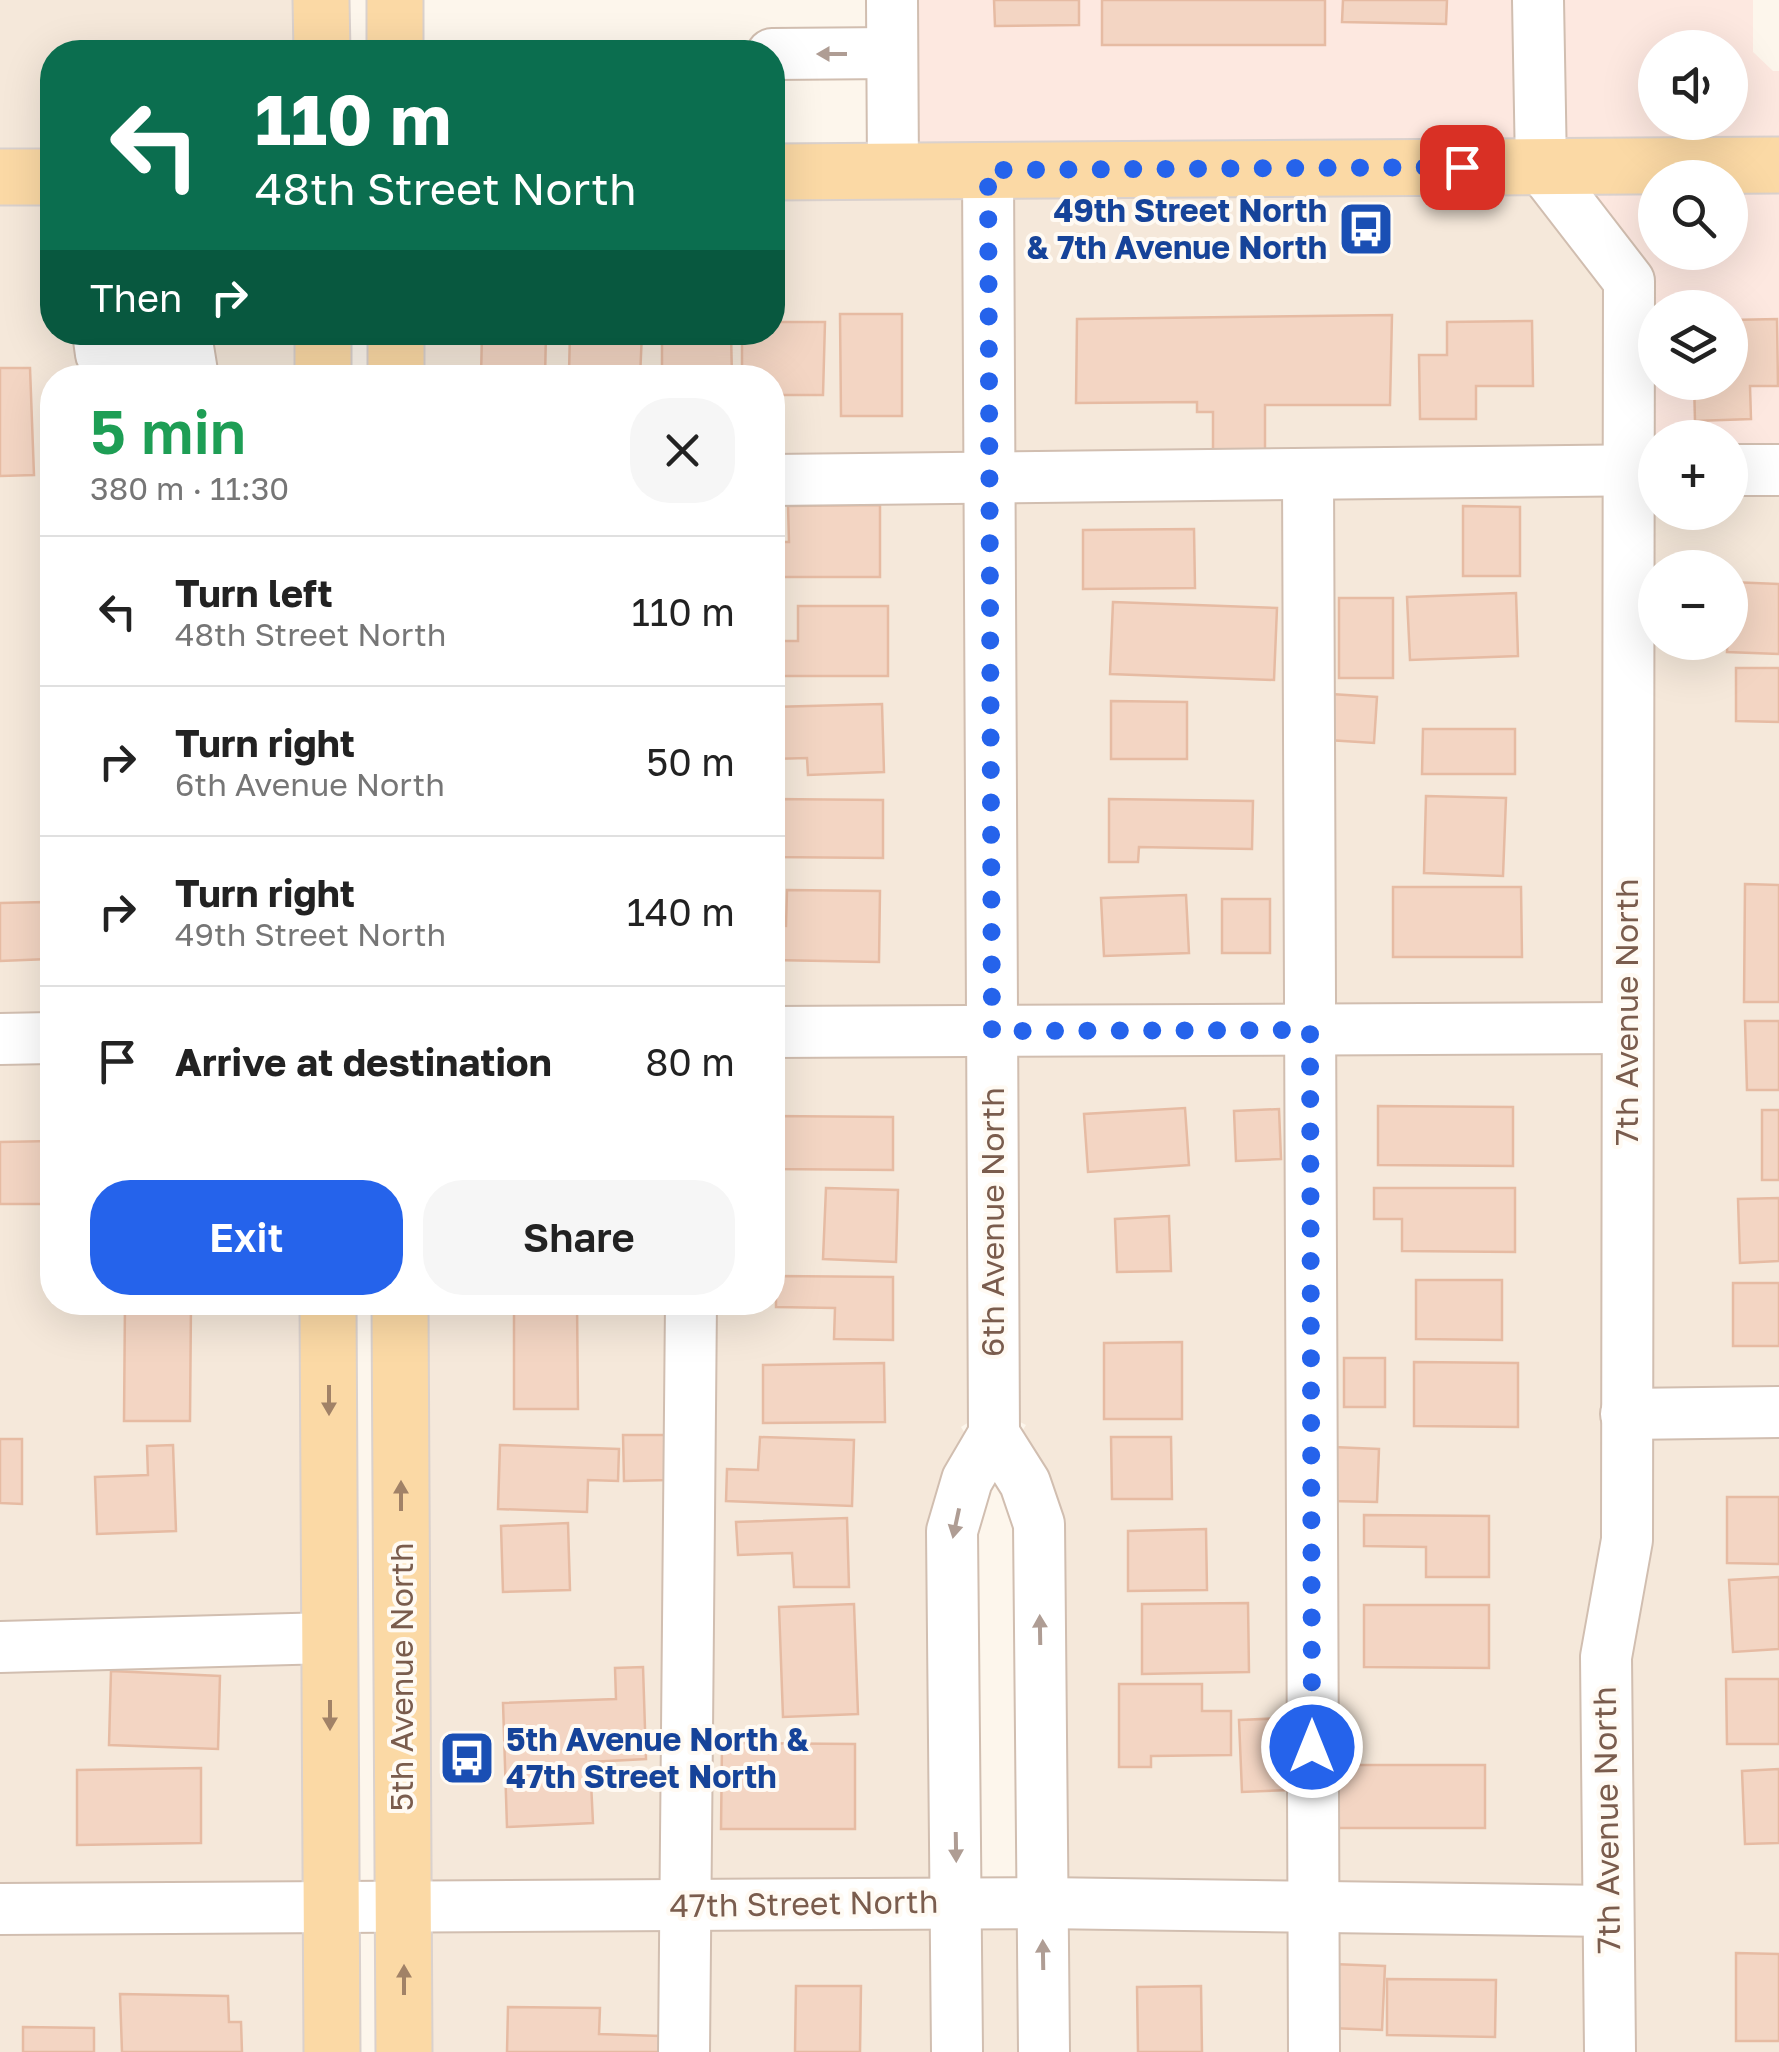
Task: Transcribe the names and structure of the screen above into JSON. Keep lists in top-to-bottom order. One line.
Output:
{"streets":{"main road":["5th Avenue North"],"street":["7th Avenue North","6th Avenue North","47th Street North"]},"crossings":[["7th Avenue North","47th Street North"],["5th Avenue North","47th Street North"]],"places":{"bus stop":["49th Street North & 7th Avenue North","5th Avenue North & 47th Street North"]},"page":{"map_buttons":["+","−"],"turn":["110 m","48th Street North"],"then":"Then","heading":["5 min","380 m · 11:30"],"list":[{"name":"Turn left","note":"48th Street North","value":"110 m"},{"name":"Turn right","note":"6th Avenue North","value":"50 m"},{"name":"Turn right","note":"49th Street North","value":"140 m"},{"name":"Arrive at destination","value":"80 m"}],"buttons":["Exit","Share"]}}
